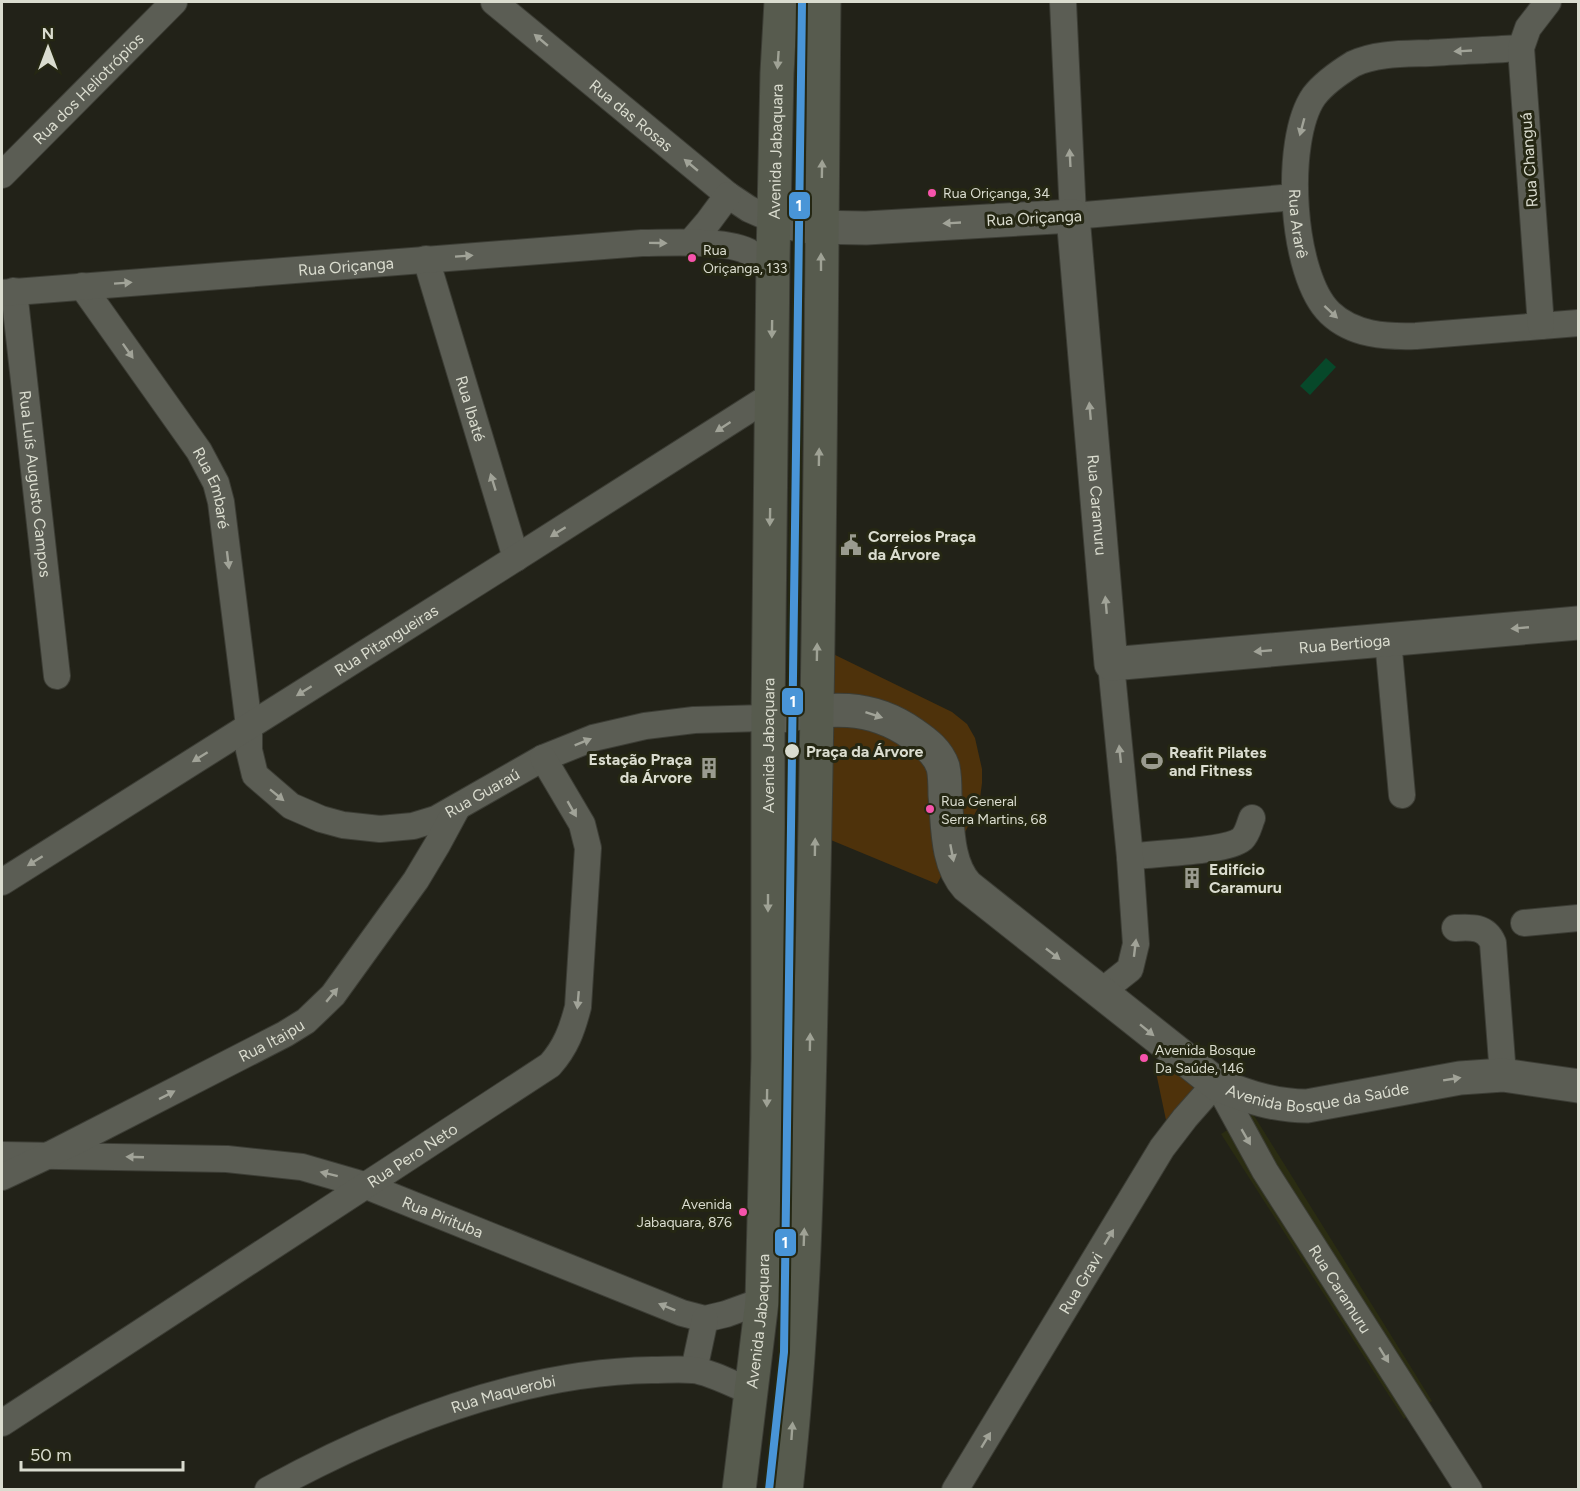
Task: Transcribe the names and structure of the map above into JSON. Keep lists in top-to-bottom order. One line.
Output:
{"streets":{"main road":["Avenida Jabaquara"],"street":["Rua dos Heliotrópios","Rua das Rosas","Rua Changuá","Rua Oriçanga","Rua Ararê","Rua Ibaté","Rua Luís Augusto Campos","Rua Embaré","Rua Caramuru","Rua Pitangueiras","Rua Bertioga","Rua Guaraú","Rua Itaipu","Avenida Bosque da Saúde","Rua Pero Neto","Rua Pirituba","Rua Gravi","Rua Maquerobi"]},"crossings":[["Rua das Rosas","Avenida Jabaquara"],["Rua das Rosas","Rua Oriçanga"],["Avenida Jabaquara","Rua Oriçanga"],["Avenida Jabaquara","Rua Pitangueiras"],["Avenida Jabaquara","Rua Guaraú"],["Avenida Jabaquara","Avenida Bosque da Saúde"],["Avenida Jabaquara","Rua Maquerobi"],["Rua Changuá","Rua Ararê"],["Rua Oriçanga","Rua Ararê"],["Rua Oriçanga","Rua Ibaté"],["Rua Oriçanga","Rua Luís Augusto Campos"],["Rua Oriçanga","Rua Embaré"],["Rua Oriçanga","Rua Caramuru"],["Rua Ibaté","Rua Pitangueiras"],["Rua Embaré","Rua Pitangueiras"],["Rua Embaré","Rua Guaraú"],["Rua Caramuru","Rua Bertioga"],["Rua Caramuru","Avenida Bosque da Saúde"],["Rua Caramuru","Rua Gravi"],["Rua Pitangueiras","Rua Guaraú"],["Rua Guaraú","Rua Itaipu"],["Rua Guaraú","Avenida Bosque da Saúde"],["Rua Guaraú","Rua Pero Neto"],["Rua Itaipu","Rua Pirituba"],["Avenida Bosque da Saúde","Rua Gravi"],["Rua Pero Neto","Rua Pirituba"]],"one_way":["Rua das Rosas","Rua Ibaté","Rua Embaré","Rua Pitangueiras","Rua Guaraú","Rua Itaipu","Avenida Bosque da Saúde","Rua Pero Neto","Rua Pirituba","Rua Gravi"],"places":{"other":["Rua Oriçanga, 34","Rua Oriçanga, 133","Praça da Árvore","Rua General Serra Martins, 68","Avenida Bosque Da Saúde, 146","Avenida Jabaquara, 876"],"public building":["Correios Praça da Árvore"],"sports":["Reafit Pilates and Fitness"],"building":["Estação Praça da Árvore","Edifício Caramuru"]},"lines":["transit line 1"],"scale_bar":"50 m","north":"top"}
